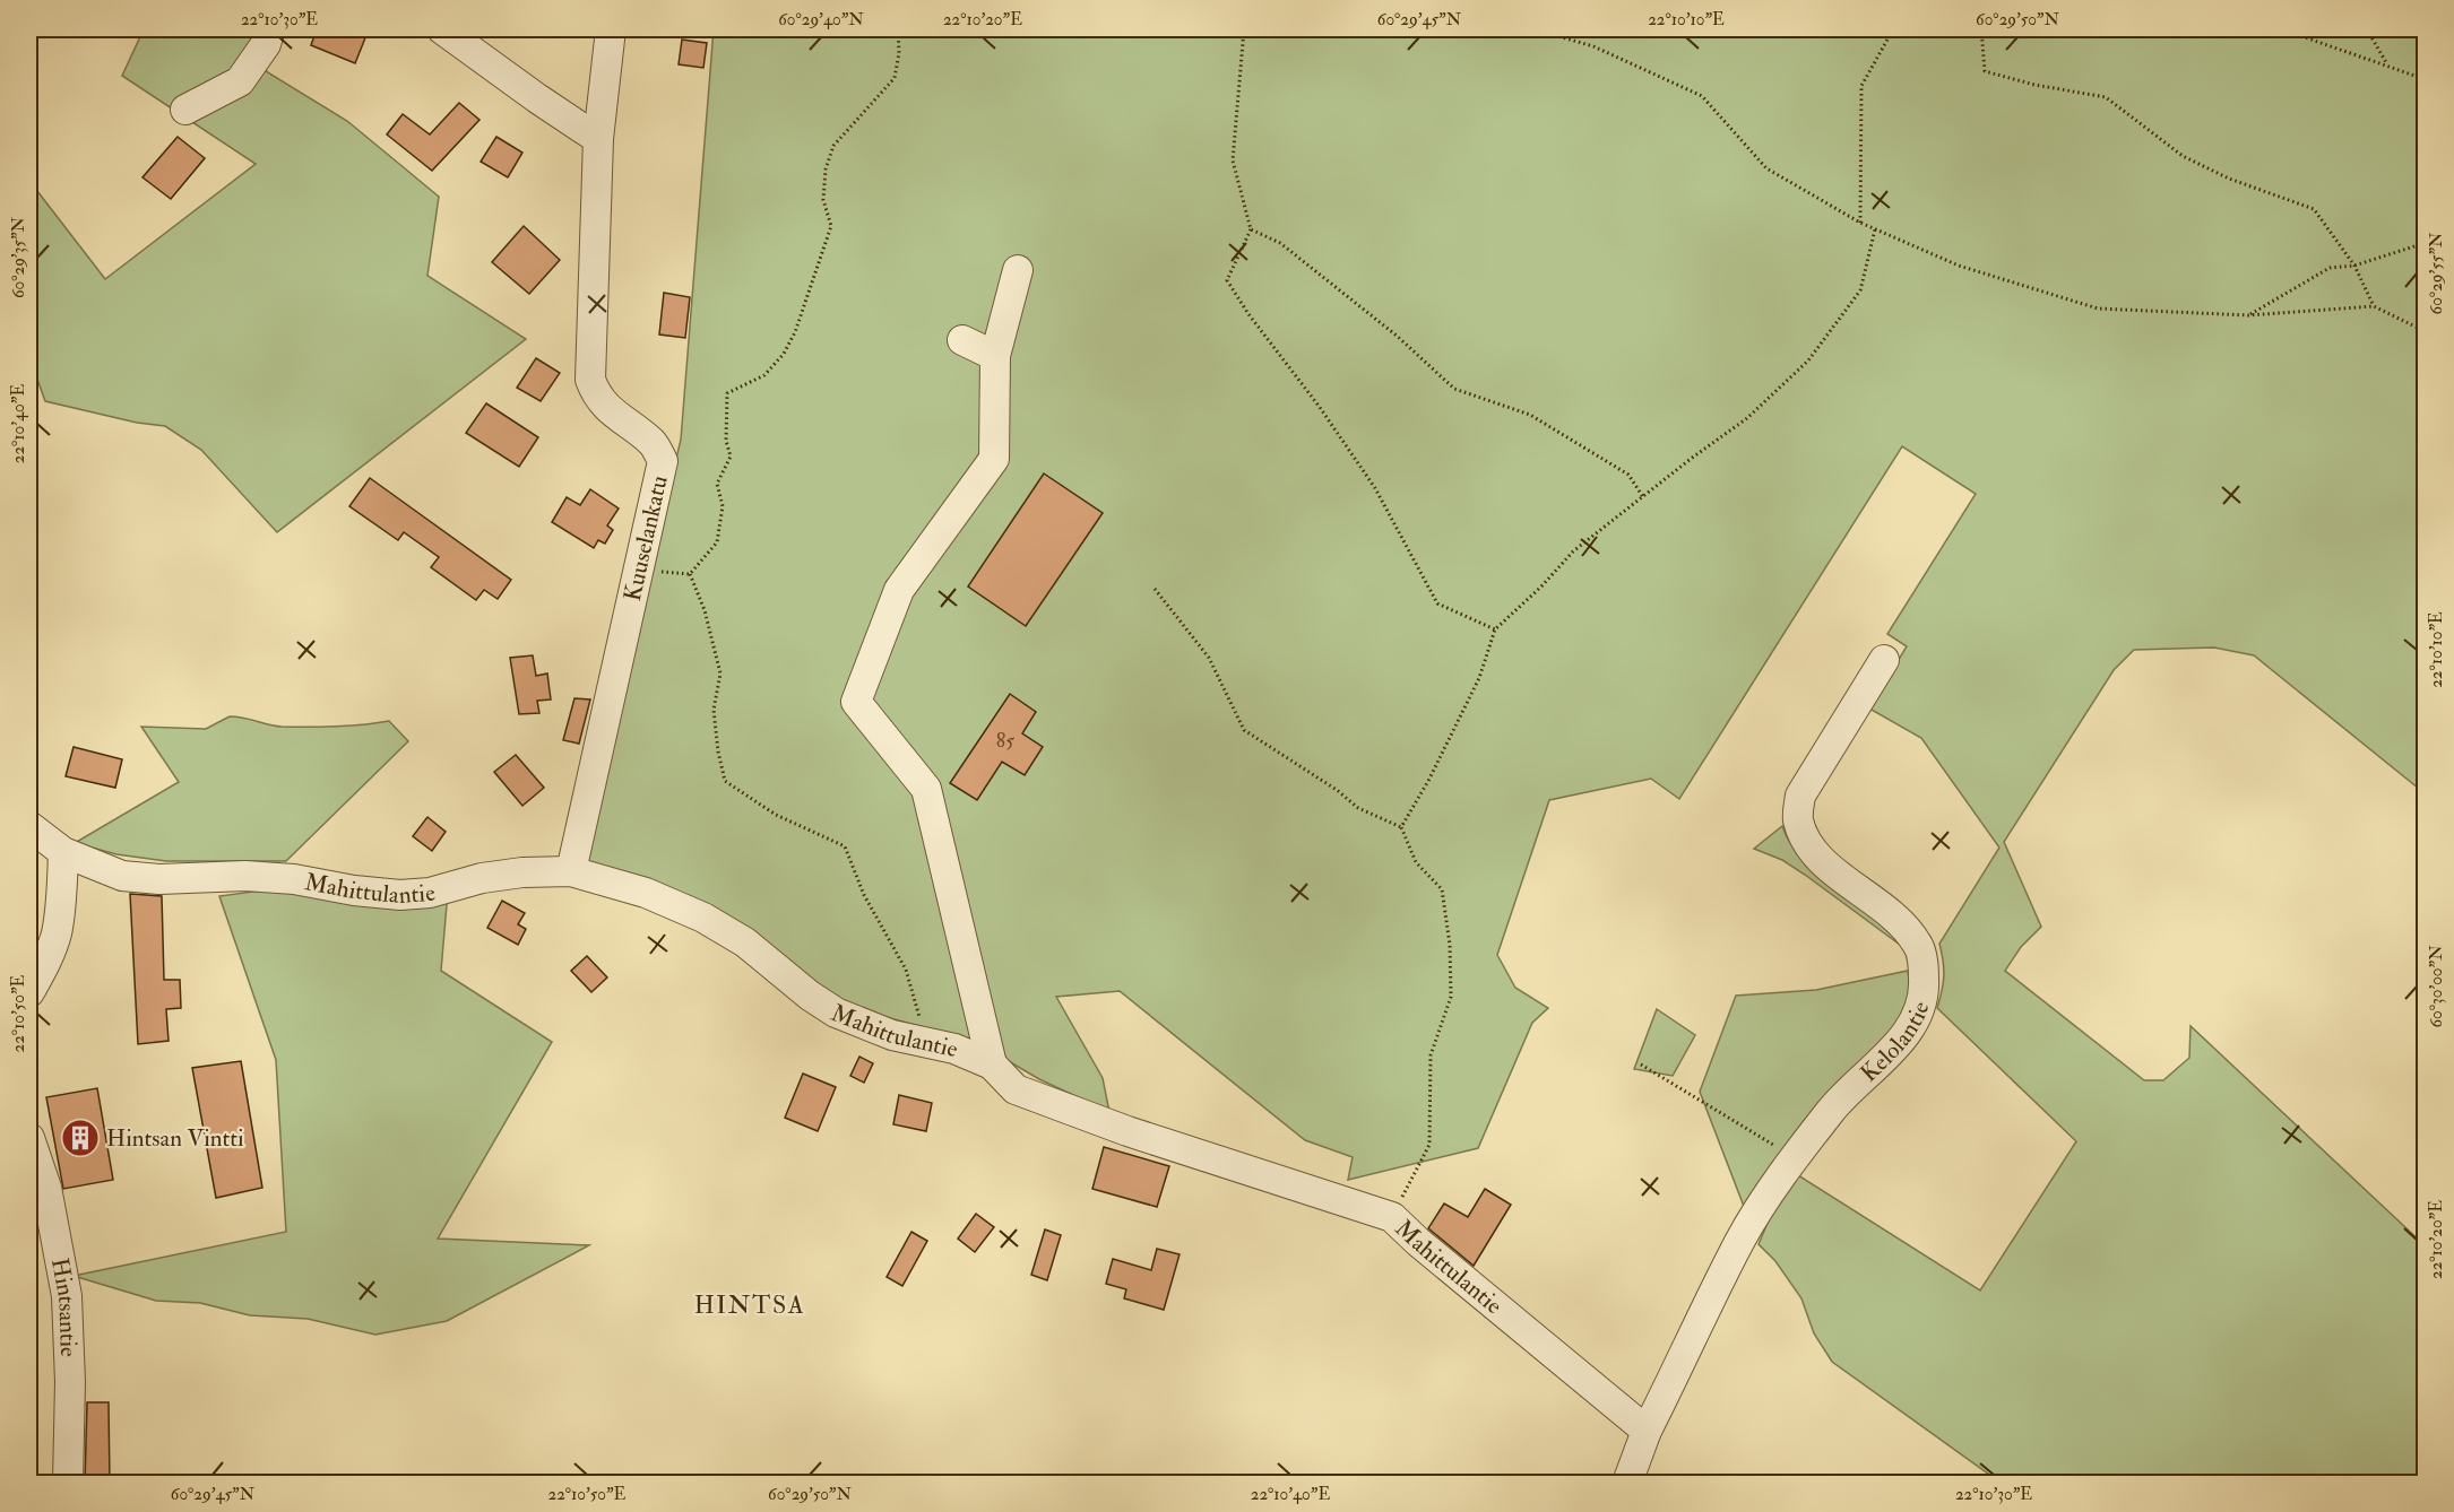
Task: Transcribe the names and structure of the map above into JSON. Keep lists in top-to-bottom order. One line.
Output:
{"streets":{"street":["Kuuselankatu","Mahittulantie","Kelolantie","Hintsantie"]},"crossings":[["Kuuselankatu","Mahittulantie"],["Mahittulantie","Kelolantie"]],"districts":["HINTSA"],"places":{"building":["Hintsan Vintti"]},"house_numbers":["85"],"coordinates":["22°10'30\"E","60°29'40\"N","22°10'20\"E","60°29'45\"N","22°10'10\"E","60°29'50\"N","60°29'35\"N","60°29'55\"N","22°10'40\"E","60°30'00\"N","22°10'50\"E"]}
